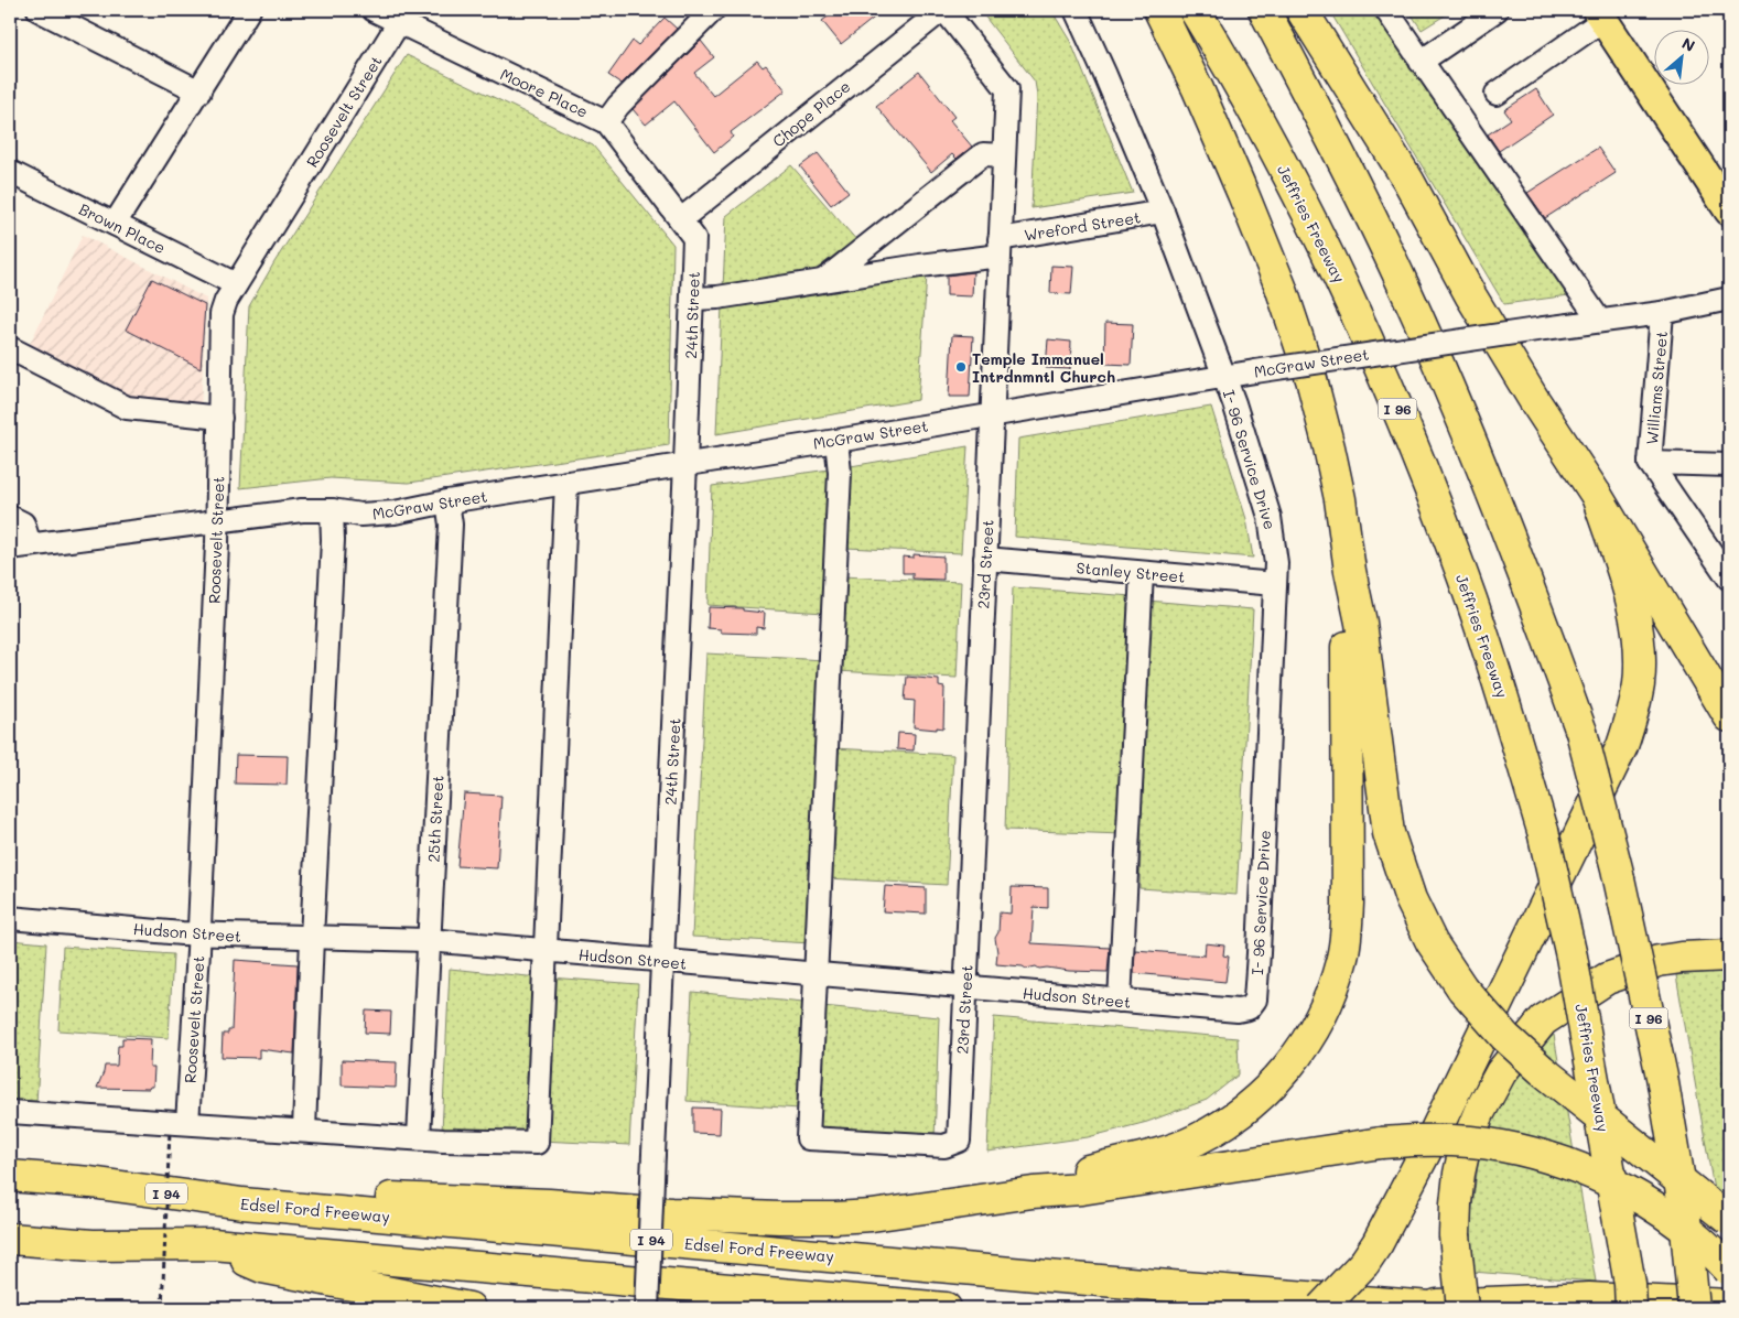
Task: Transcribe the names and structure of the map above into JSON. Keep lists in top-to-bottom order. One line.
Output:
{"streets":{"highway":["Jeffries Freeway","I 96","I 94","Edsel Ford Freeway"],"street":["Moore Place","Roosevelt Street","Chope Place","Wreford Street","Brown Place","24th Street","McGraw Street","Williams Street","I- 96 Service Drive","23rd Street","Stanley Street","25th Street","Hudson Street"]},"crossings":[["Moore Place","Roosevelt Street"],["Moore Place","Chope Place"],["Moore Place","24th Street"],["Roosevelt Street","Brown Place"],["Roosevelt Street","McGraw Street"],["Roosevelt Street","Hudson Street"],["Chope Place","24th Street"],["Chope Place","23rd Street"],["Wreford Street","24th Street"],["Wreford Street","I- 96 Service Drive"],["Wreford Street","23rd Street"],["24th Street","McGraw Street"],["24th Street","Hudson Street"],["McGraw Street","Williams Street"],["McGraw Street","I- 96 Service Drive"],["McGraw Street","23rd Street"],["McGraw Street","25th Street"],["I- 96 Service Drive","Stanley Street"],["I- 96 Service Drive","Hudson Street"],["23rd Street","Stanley Street"],["23rd Street","Hudson Street"],["25th Street","Hudson Street"]],"places":["Temple Immanuel Intrdnmntl Church"],"north":"top right"}
